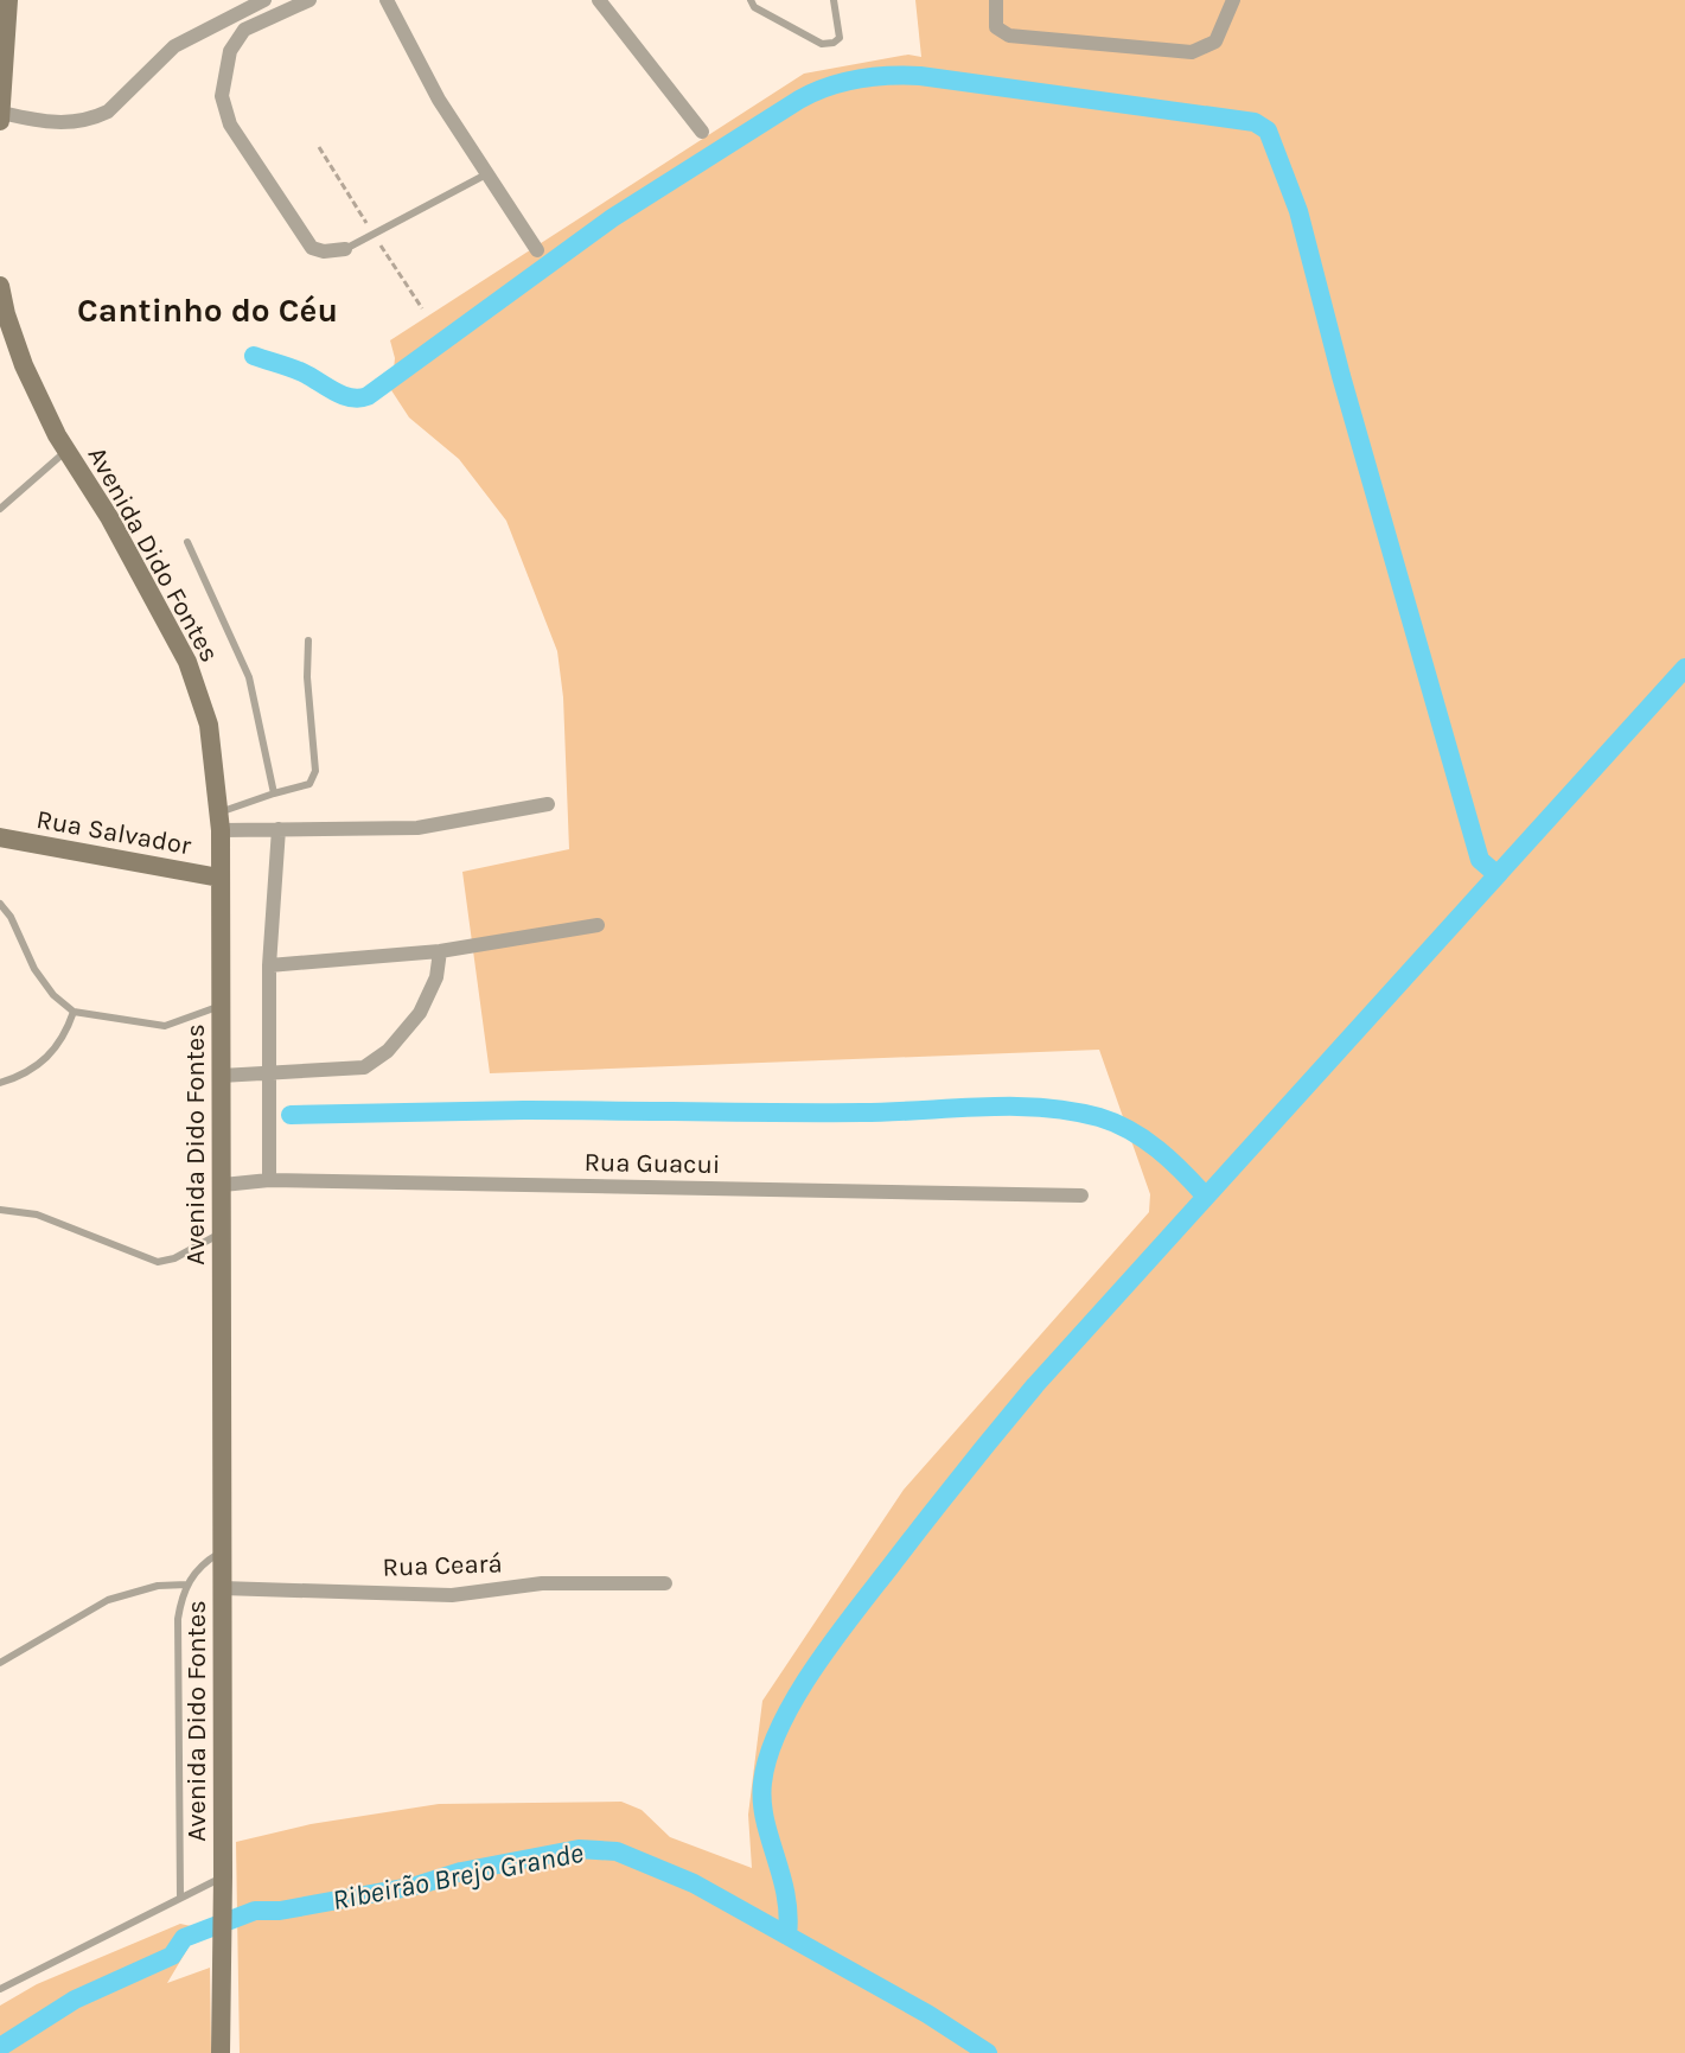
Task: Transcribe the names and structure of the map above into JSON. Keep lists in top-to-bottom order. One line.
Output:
{"streets":{"street":["Avenida Dido Fontes","Rua Salvador","Rua Guacui","Rua Ceará"]},"crossings":[["Avenida Dido Fontes","Rua Salvador"],["Avenida Dido Fontes","Rua Guacui"],["Avenida Dido Fontes","Rua Ceará"]],"districts":["Cantinho do Céu"],"water":["Ribeirão Brejo Grande"]}
